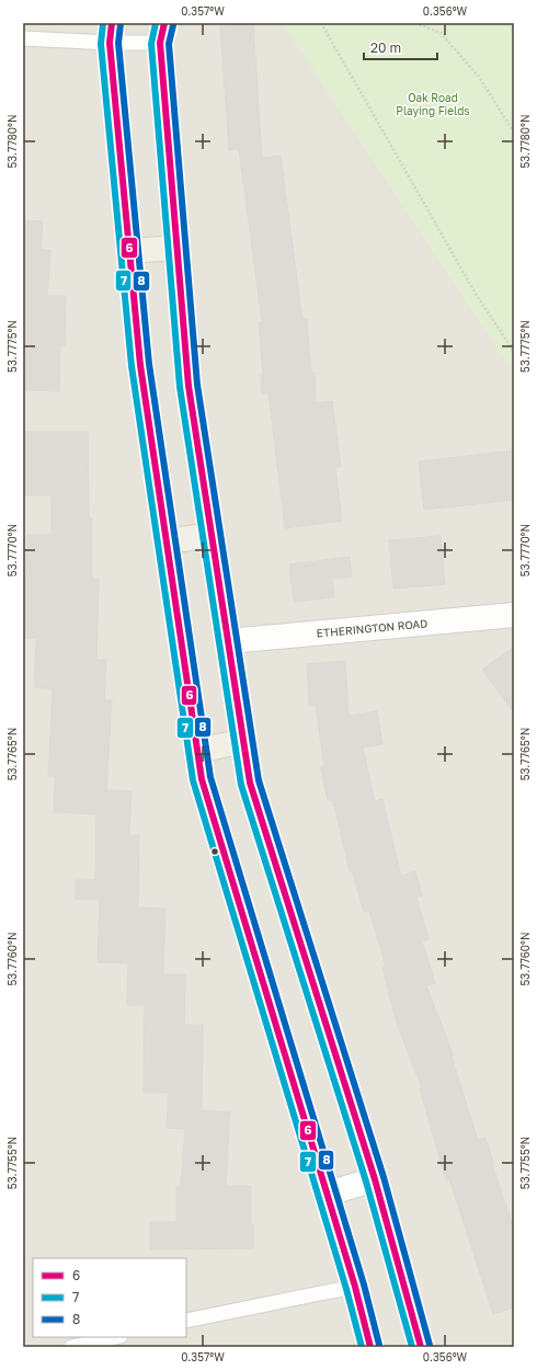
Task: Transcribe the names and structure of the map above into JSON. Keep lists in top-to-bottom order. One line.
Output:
{"streets":{"street":["ETHERINGTON ROAD"]},"parks":["Oak Road Playing Fields"],"lines":["transit line 6","transit line 7","transit line 8"],"legend":["6","7","8"],"scale_bar":"20 m","coordinates":["0.357°W","0.356°W","53.7780°N","53.7775°N","53.7770°N","53.7765°N","53.7760°N","53.7755°N"]}
